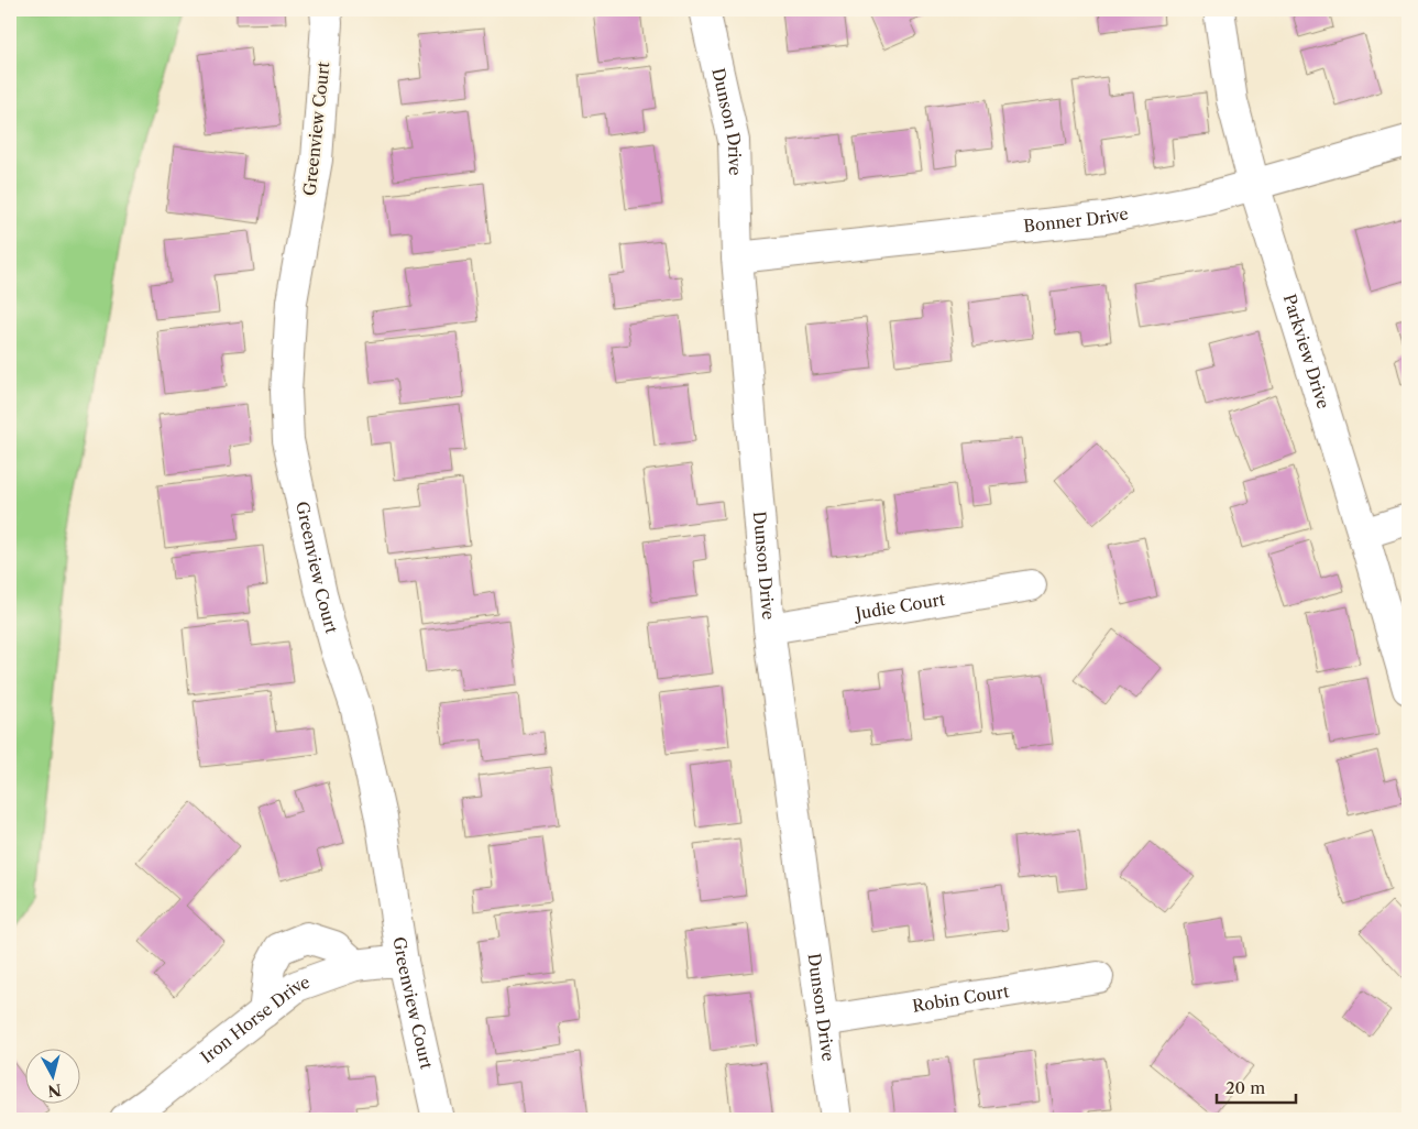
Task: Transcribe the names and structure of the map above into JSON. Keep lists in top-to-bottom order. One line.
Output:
{"streets":{"street":["Dunson Drive","Greenview Court","Bonner Drive","Parkview Drive","Judie Court","Robin Court","Iron Horse Drive"]},"crossings":[["Dunson Drive","Bonner Drive"],["Dunson Drive","Judie Court"],["Dunson Drive","Robin Court"],["Greenview Court","Iron Horse Drive"],["Bonner Drive","Parkview Drive"]],"scale_bar":"20 m","north":"bottom"}
